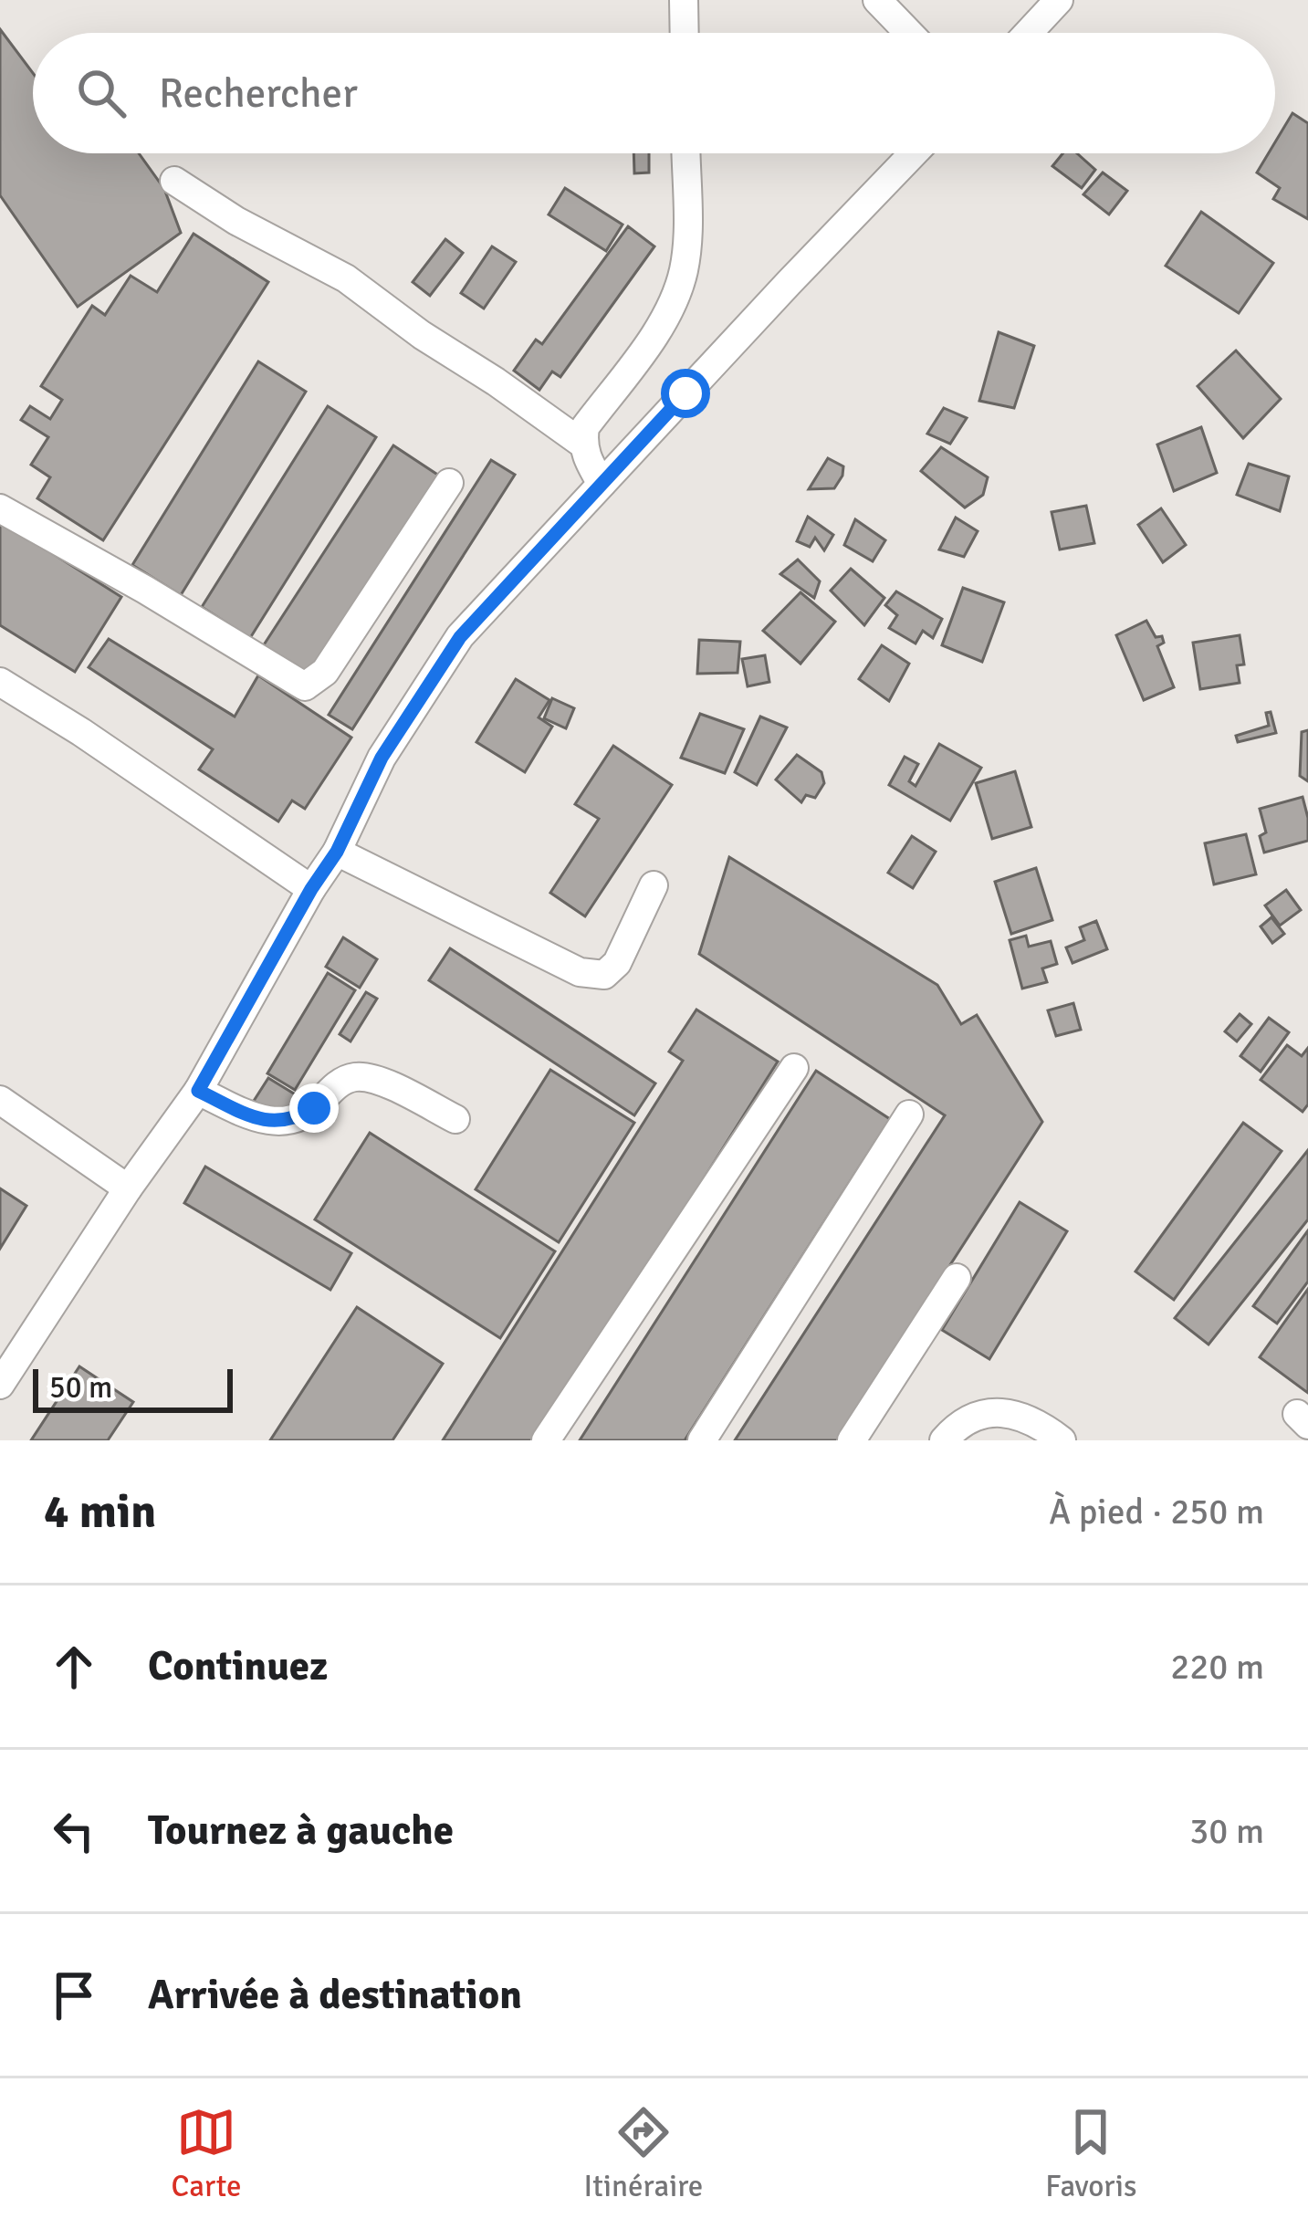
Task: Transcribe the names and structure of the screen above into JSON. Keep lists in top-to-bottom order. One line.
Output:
{"scale_bar":"50 m","page":{"search":"Rechercher","scale":"50 m","heading":["4 min","À pied · 250 m"],"list":[["Continuez","220 m"],["Tournez à gauche","30 m"],"Arrivée à destination"],"nav":["Carte","Itinéraire","Favoris"]}}
